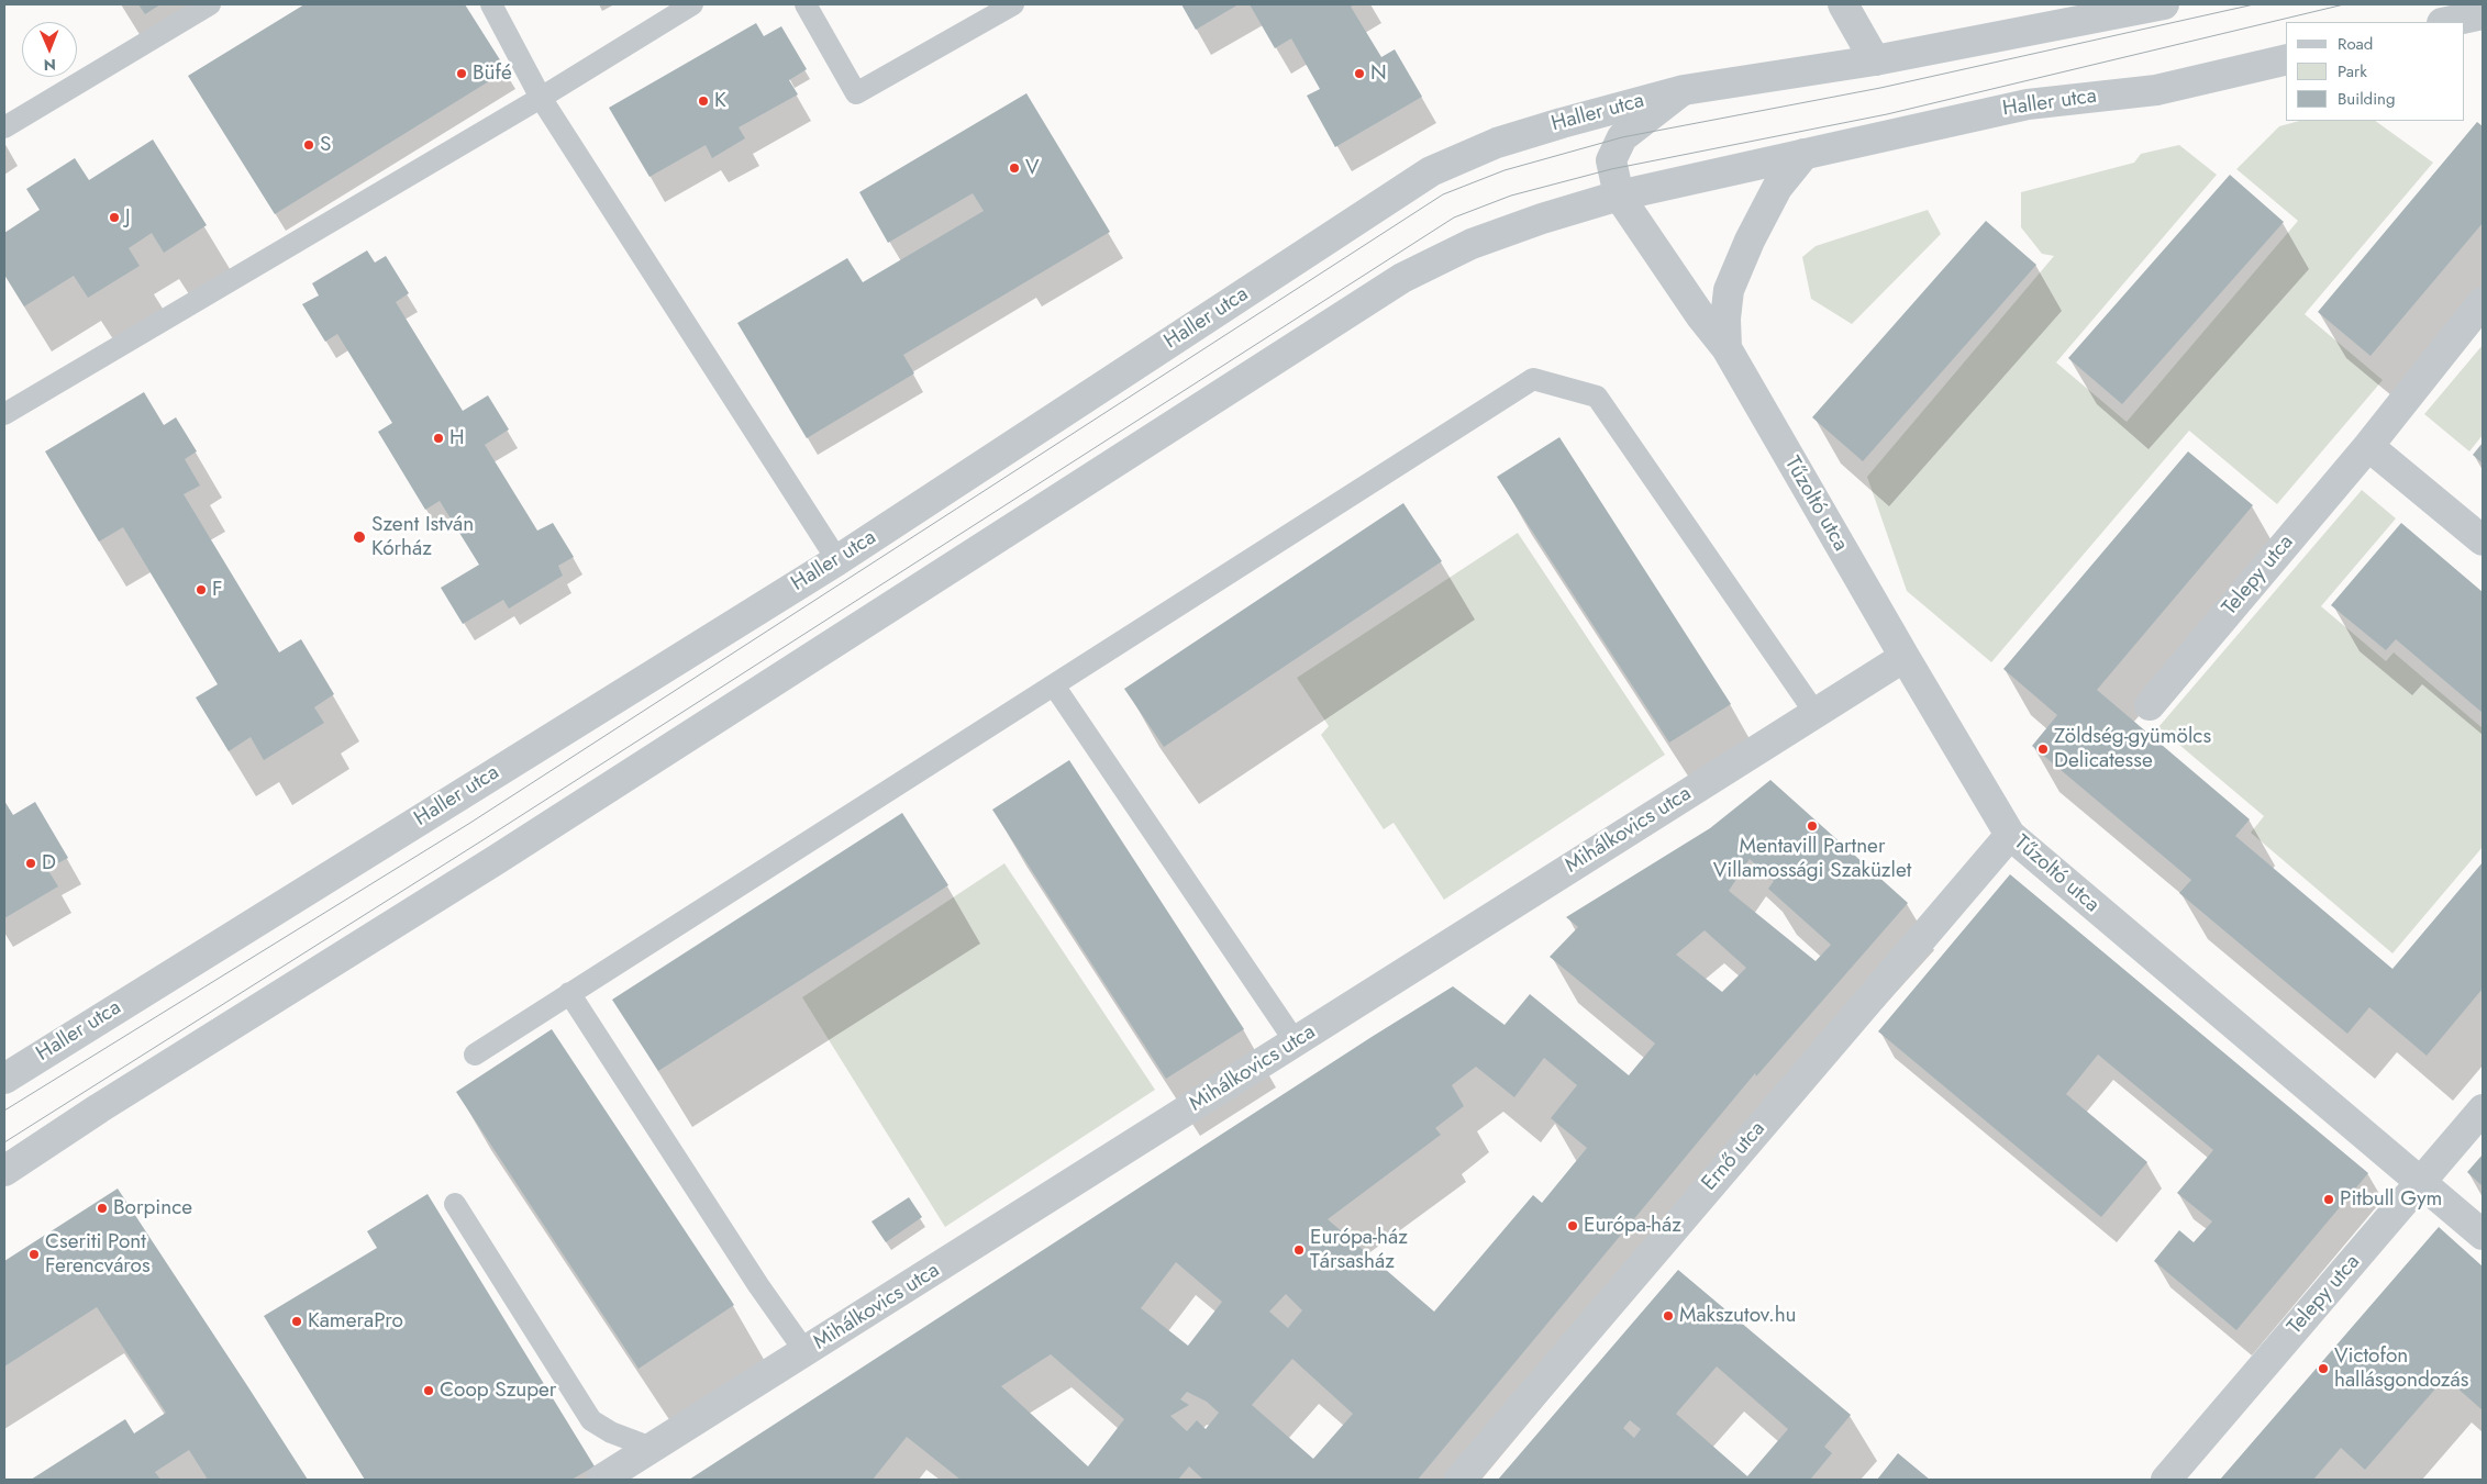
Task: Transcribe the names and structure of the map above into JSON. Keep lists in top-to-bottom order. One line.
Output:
{"streets":{"street":["Haller utca","Tűzoltó utca","Telepy utca","Mihálkovics utca","Ernő utca"]},"crossings":[["Haller utca","Tűzoltó utca"],["Tűzoltó utca","Telepy utca"],["Tűzoltó utca","Mihálkovics utca"],["Tűzoltó utca","Ernő utca"]],"places":["Büfé","N","K","S","V","J","H","Szent István Kórház","F","Zöldség-gyümölcs Delicatesse","Mentavill Partner Villamossági Szaküzlet","D","Pitbull Gym","Borpince","Európa-ház","Európa-ház Társasház","Cseriti Pont Ferencváros","Makszutov.hu","KameraPro","Victofon hallásgondozás","Coop Szuper"],"legend":["Road","Park","Building"],"north":"bottom"}
